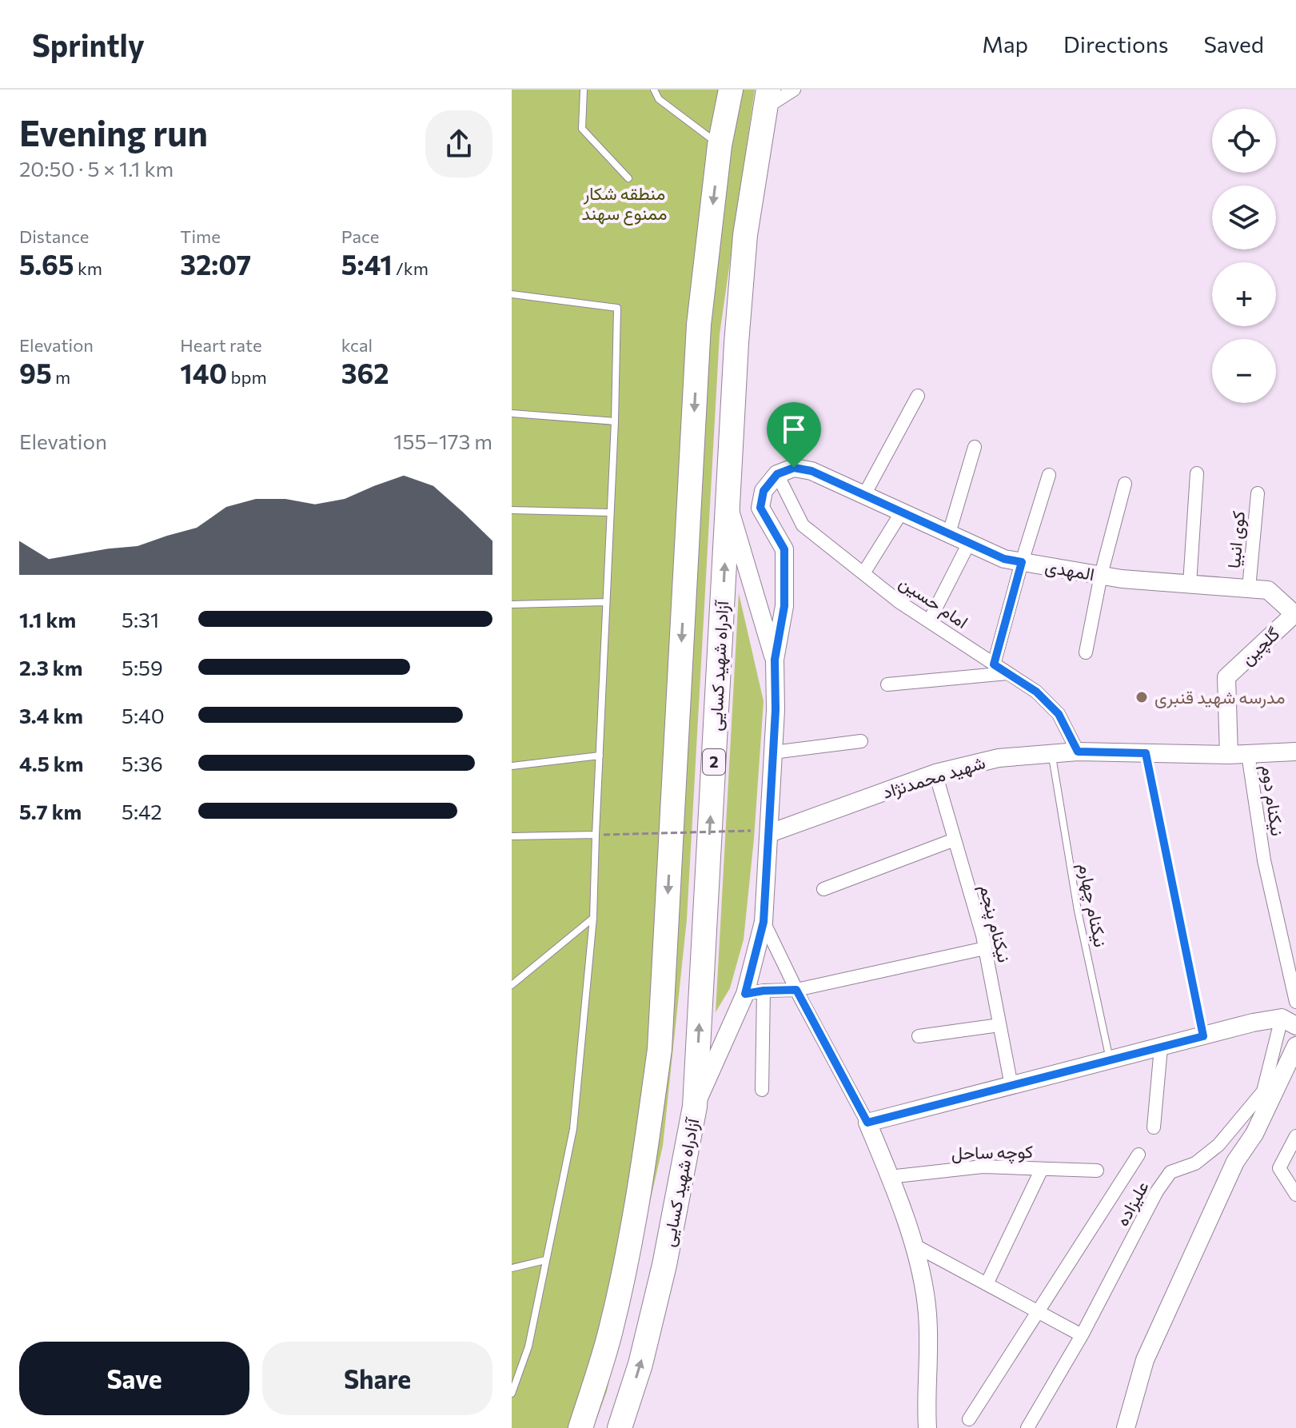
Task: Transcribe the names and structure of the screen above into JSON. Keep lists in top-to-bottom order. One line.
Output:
{"streets":{"highway":["آزادراه شهید کسایی","2"],"street":["کوی انبیا","المهدی","امام حسین","گلچین","شهید محمدنژاد","نیکنام دوم","نیکنام پنجم","کوچه ساحل","علیزاده"],"lane":["نیکنام چهارم"]},"crossings":[["کوی انبیا","المهدی"],["المهدی","امام حسین"],["المهدی","گلچین"],["امام حسین","شهید محمدنژاد"],["گلچین","شهید محمدنژاد"],["شهید محمدنژاد","نیکنام دوم"],["شهید محمدنژاد","نیکنام چهارم"],["شهید محمدنژاد","نیکنام پنجم"]],"parks":["منطقه شکار ممنوع سهند"],"places":["مدرسه شهید قنبری"],"page":{"header":"Sprintly","nav":["Map","Directions","Saved"],"heading":["Evening run","20:50 · 5 × 1.1 km"],"map_buttons":["+","−"],"stats":[["Distance","5.65 km"],["Time","32:07"],["Pace","5:41 /km"],["Elevation","95 m"],["Heart rate","140 bpm"],["kcal","362"]],"chart":["Elevation","155–173 m"],"list":[{"name":"1.1 km","note":"5:31"},{"name":"2.3 km","note":"5:59"},{"name":"3.4 km","note":"5:40"},{"name":"4.5 km","note":"5:36"},{"name":"5.7 km","note":"5:42"}],"buttons":["Save","Share"]}}
